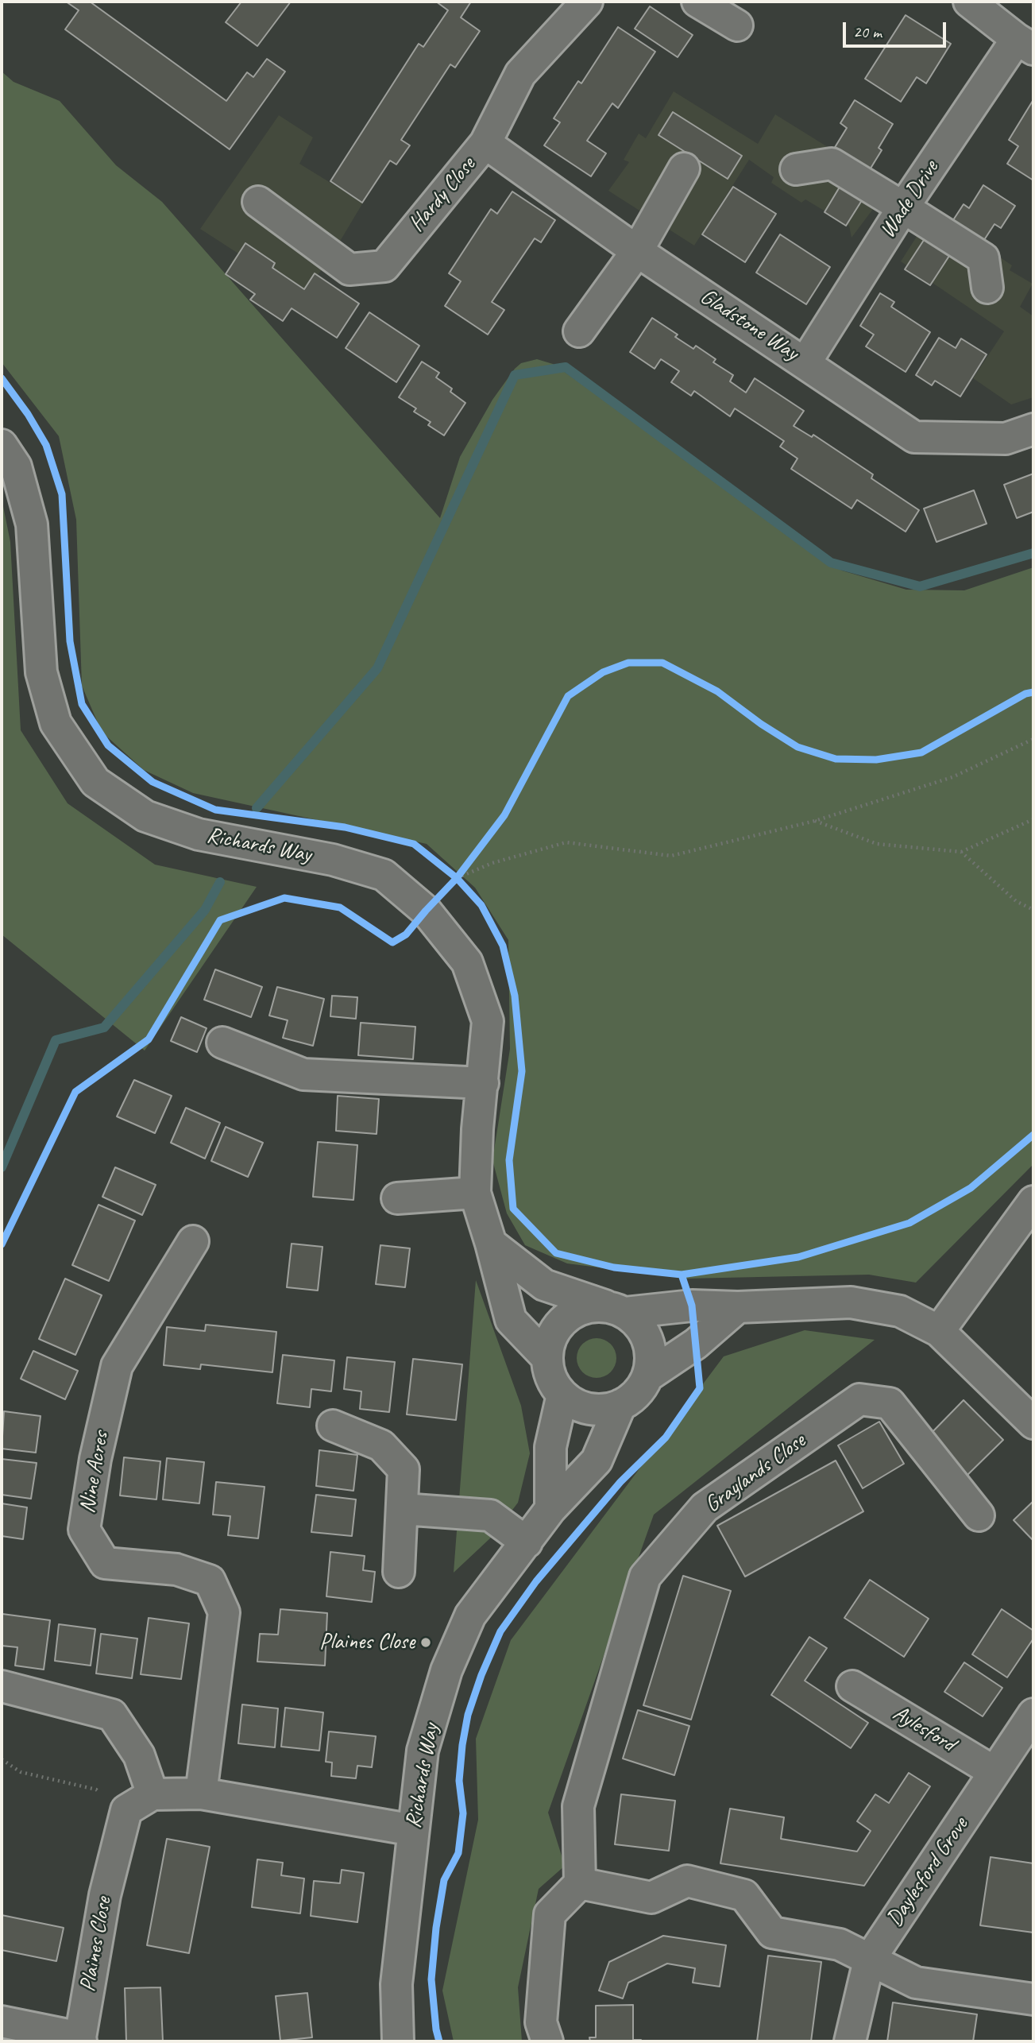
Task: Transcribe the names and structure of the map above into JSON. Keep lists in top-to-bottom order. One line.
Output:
{"streets":{"street":["Hardy Close","Wade Drive","Gladstone Way","Richards Way","Nine Acres","Graylands Close","Aylesford","Daylesford Grove","Plaines Close"]},"crossings":[["Hardy Close","Gladstone Way"],["Wade Drive","Gladstone Way"],["Aylesford","Daylesford Grove"]],"places":["Plaines Close"],"scale_bar":"20 m"}
